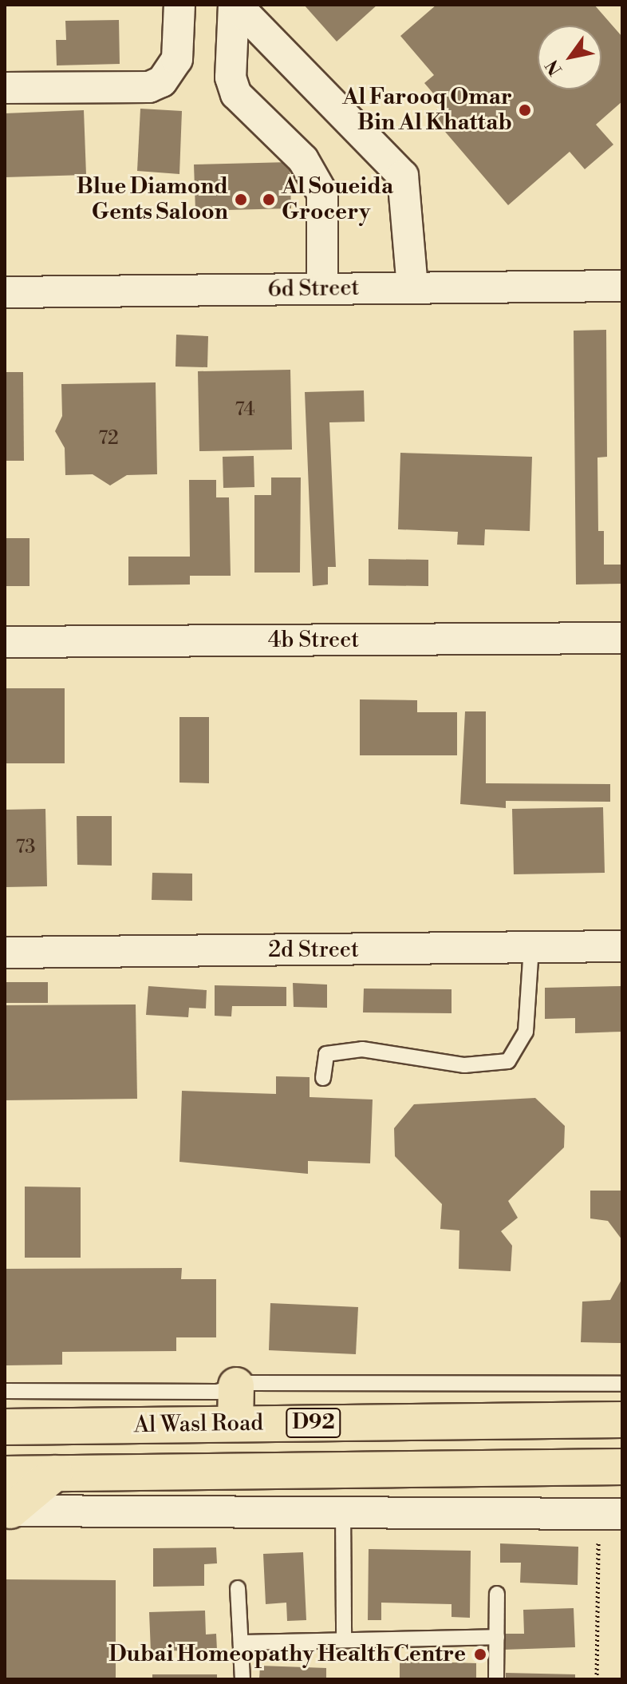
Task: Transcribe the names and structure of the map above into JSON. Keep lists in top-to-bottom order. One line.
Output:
{"streets":{"main road":["D92","Al Wasl Road"],"street":["6d Street","4b Street","2d Street"]},"places":["Al Farooq Omar Bin Al Khattab","Blue Diamond Gents Saloon","Al Soueida Grocery","Dubai Homeopathy Health Centre"],"house_numbers":["74","72","73"],"north":"bottom left"}
